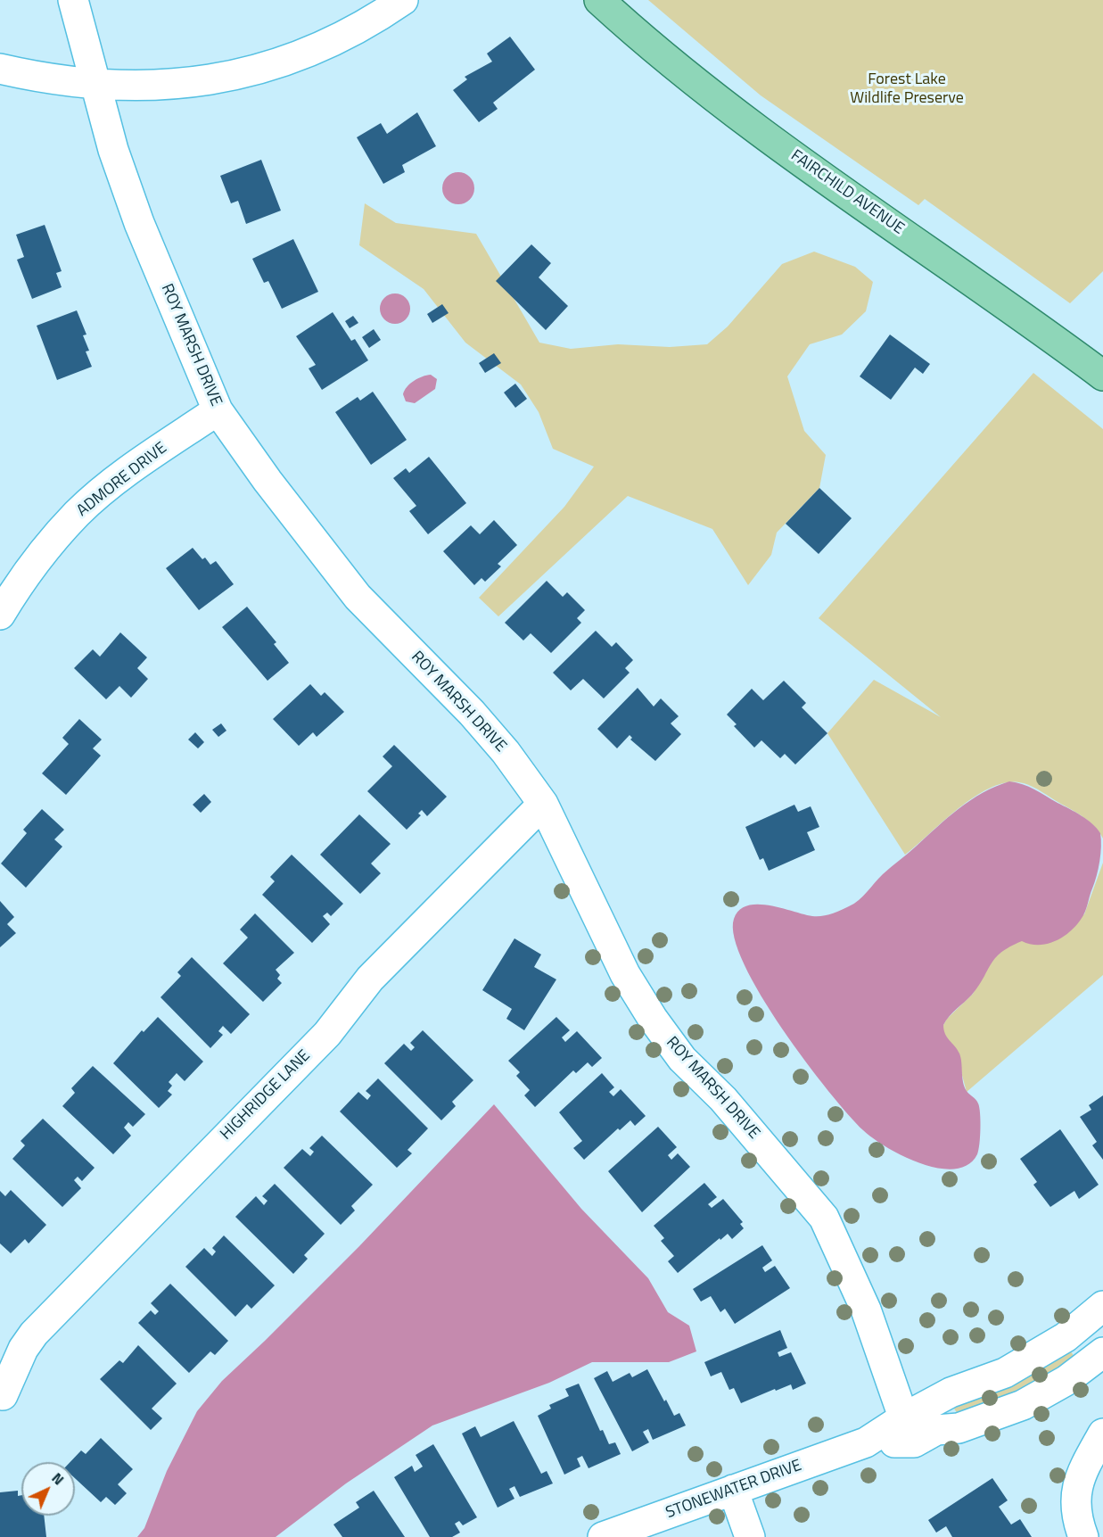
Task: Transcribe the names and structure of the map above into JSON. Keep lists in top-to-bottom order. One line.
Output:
{"streets":{"main road":["FAIRCHILD AVENUE"],"street":["ROY MARSH DRIVE","ADMORE DRIVE","HIGHRIDGE LANE","STONEWATER DRIVE"]},"crossings":[["ROY MARSH DRIVE","ADMORE DRIVE"],["ROY MARSH DRIVE","HIGHRIDGE LANE"],["ROY MARSH DRIVE","STONEWATER DRIVE"]],"parks":["Forest Lake Wildlife Preserve"],"north":"top right"}
